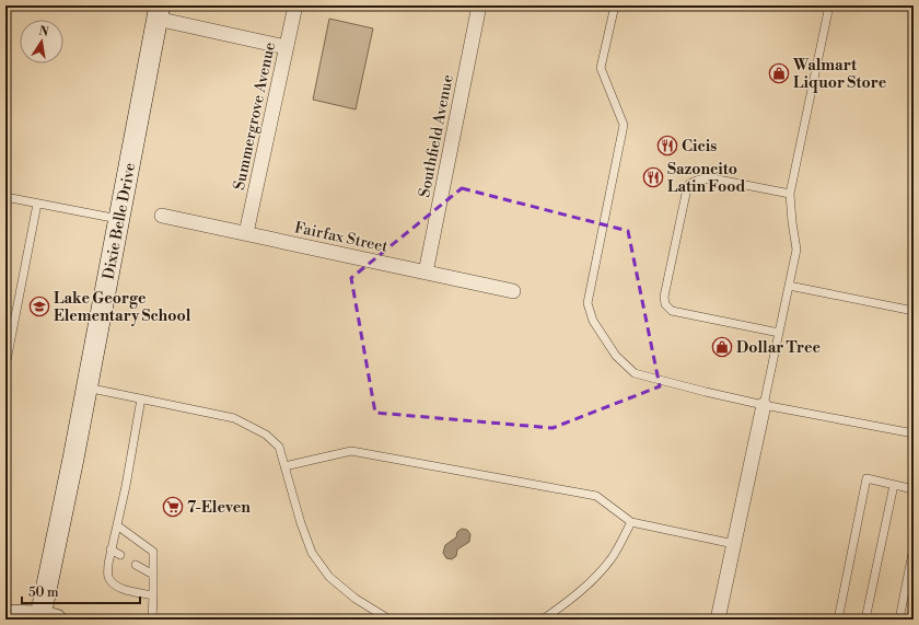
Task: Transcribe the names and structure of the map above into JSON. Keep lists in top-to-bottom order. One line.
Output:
{"streets":{"street":["Summergrove Avenue","Southfield Avenue","Dixie Belle Drive","Fairfax Street"]},"crossings":[["Summergrove Avenue","Fairfax Street"],["Southfield Avenue","Fairfax Street"]],"places":{"shop":["Walmart Liquor Store","Dollar Tree"],"restaurant":["Cicis","Sazoncito Latin Food"],"school or university":["Lake George Elementary School"],"supermarket":["7-Eleven"]},"scale_bar":"50 m","north":"top"}
